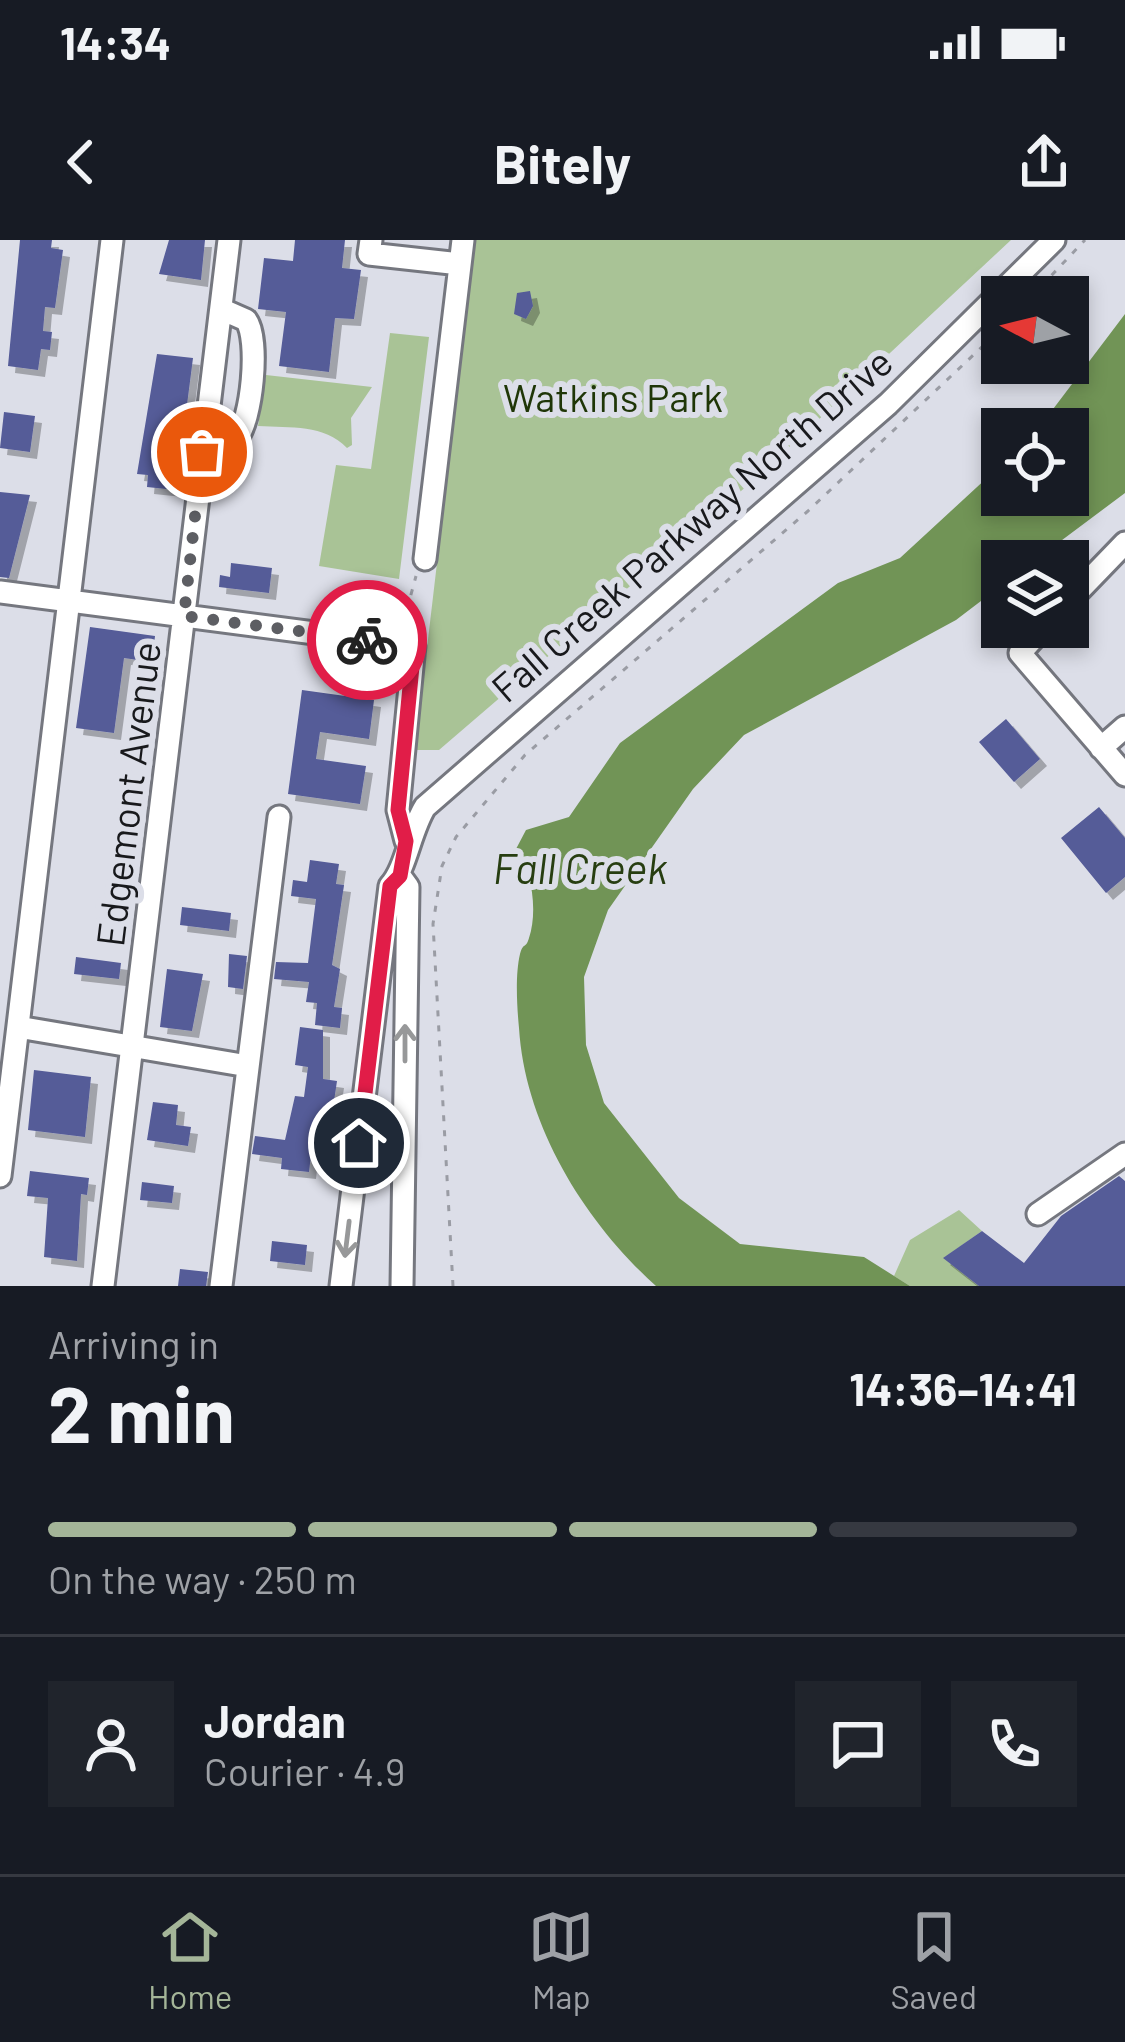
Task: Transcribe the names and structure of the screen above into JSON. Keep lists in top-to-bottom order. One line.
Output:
{"streets":{"street":["Fall Creek Parkway North Drive","Edgemont Avenue"]},"water":["Fall Creek"],"parks":["Watkins Park"],"north":"left","page":{"status":"14:34","header":"Bitely","heading":["2 min","Arriving in","14:36–14:41"],"panel":["Jordan","Courier · 4.9"],"bar":"On the way · 250 m","tabs":["Home","Map","Saved"]}}
